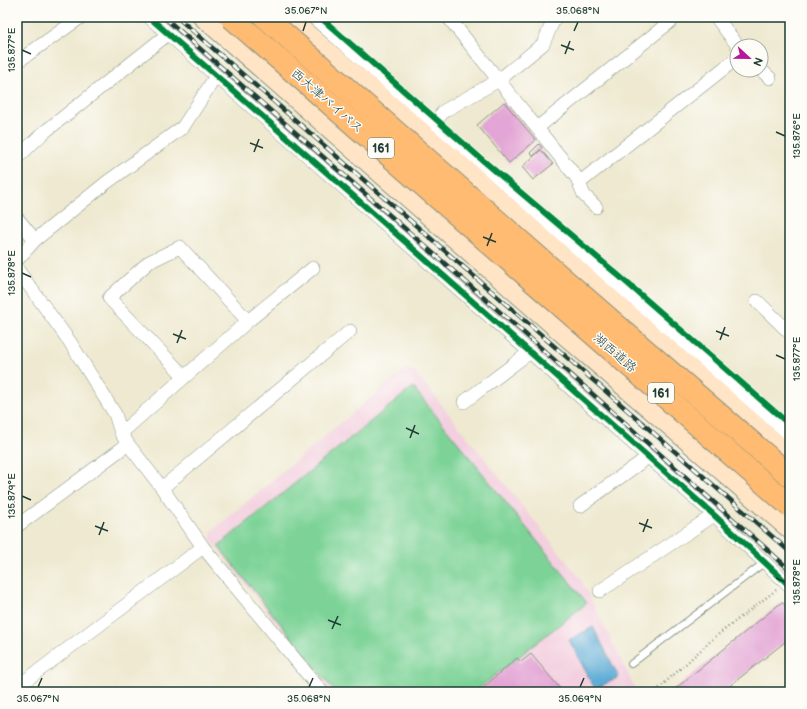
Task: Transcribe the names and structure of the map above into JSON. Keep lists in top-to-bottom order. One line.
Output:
{"streets":{"highway":["西大津バイパス","161","湖西道路"]},"crossings":[["西大津バイパス","湖西道路"]],"north":"right","coordinates":["35.067°N","35.068°N","135.877°E","135.876°E","135.878°E","135.879°E","35.069°N"]}
